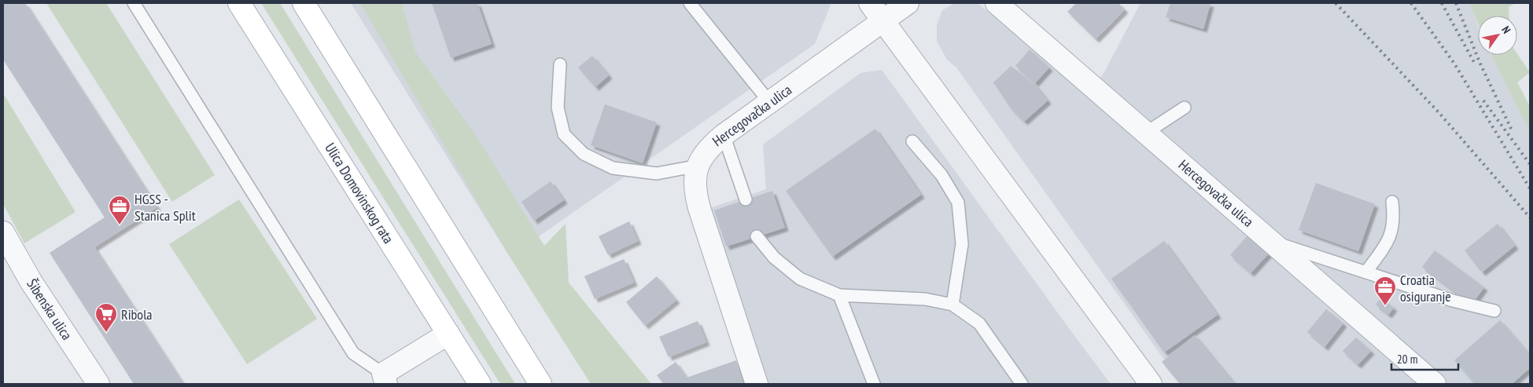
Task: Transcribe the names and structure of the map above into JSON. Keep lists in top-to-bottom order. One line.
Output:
{"streets":{"main road":["Ulica Domovinskog rata"],"street":["Hercegovačka ulica","Šibenska ulica"]},"places":{"office":["HGSS - Stanica Split","Croatia osiguranje"],"supermarket":["Ribola"]},"scale_bar":"20 m","north":"top right"}
